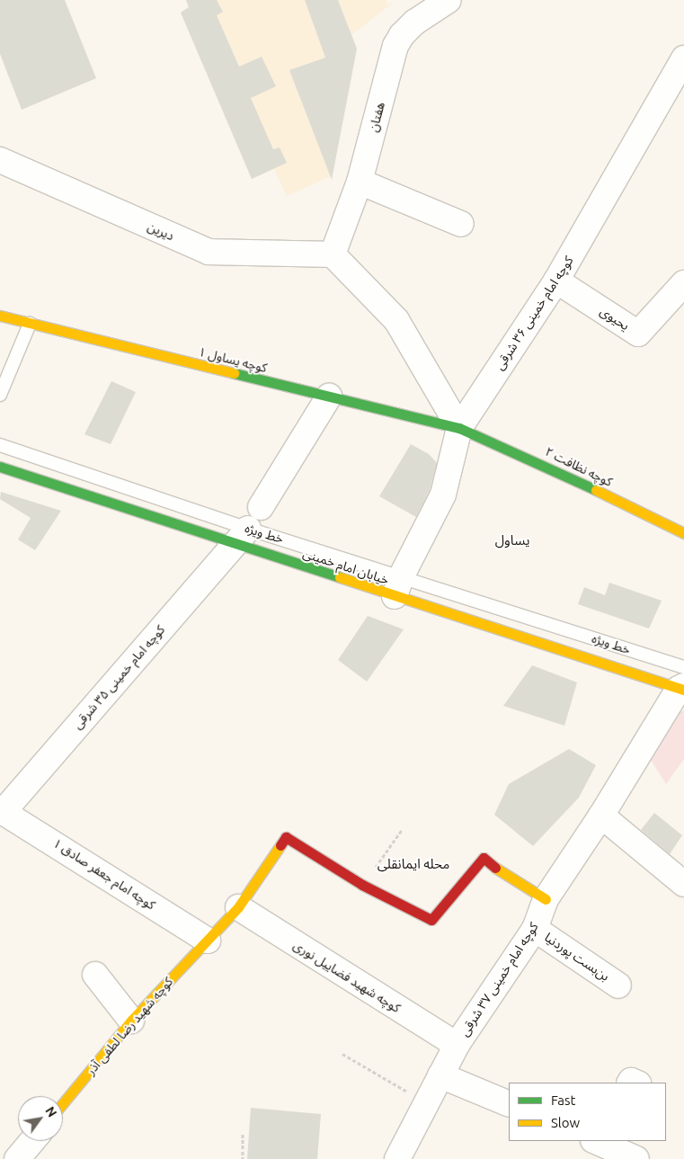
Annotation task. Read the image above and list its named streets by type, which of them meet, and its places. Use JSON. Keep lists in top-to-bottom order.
{
  "streets": {
    "street": [
      "هفتان",
      "دیرین",
      "کوچه امام خمینی ۳۶ شرقی",
      "یحیوی",
      "کوچه یساول ۱",
      "کوچه نظافت ۲",
      "خیابان امام خمینی",
      "کوچه امام خمینی ۳۵ شرقی",
      "کوچه امام جعفر صادق ۱",
      "بن‌بست پوردنیا",
      "کوچه شهید فضاییل نوری",
      "کوچه امام خمینی ۳۷ شرقی",
      "کوچه شهید رضا لطفی آذر"
    ],
    "lane": ["خط ویژه"]
  },
  "crossings": [
    ["هفتان", "دیرین"],
    ["کوچه امام خمینی ۳۶ شرقی", "یحیوی"],
    ["کوچه امام خمینی ۳۶ شرقی", "کوچه یساول ۱"],
    ["کوچه امام خمینی ۳۶ شرقی", "کوچه نظافت ۲"],
    ["کوچه امام خمینی ۳۶ شرقی", "خط ویژه"],
    ["کوچه امام خمینی ۳۶ شرقی", "خیابان امام خمینی"],
    ["کوچه یساول ۱", "کوچه نظافت ۲"],
    ["خط ویژه", "خیابان امام خمینی"],
    ["خط ویژه", "کوچه امام خمینی ۳۵ شرقی"],
    ["خط ویژه", "کوچه امام خمینی ۳۷ شرقی"],
    ["خیابان امام خمینی", "کوچه امام خمینی ۳۵ شرقی"],
    ["خیابان امام خمینی", "کوچه امام خمینی ۳۷ شرقی"],
    ["کوچه امام خمینی ۳۵ شرقی", "کوچه امام جعفر صادق ۱"],
    ["کوچه امام جعفر صادق ۱", "کوچه شهید رضا لطفی آذر"],
    ["بن‌بست پوردنیا", "کوچه امام خمینی ۳۷ شرقی"],
    ["کوچه شهید فضاییل نوری", "کوچه امام خمینی ۳۷ شرقی"],
    ["کوچه شهید فضاییل نوری", "کوچه شهید رضا لطفی آذر"]
  ],
  "districts": ["یساول", "محله ایمانقلی"],
  "legend": ["Fast", "Slow"],
  "north": "top right"
}
